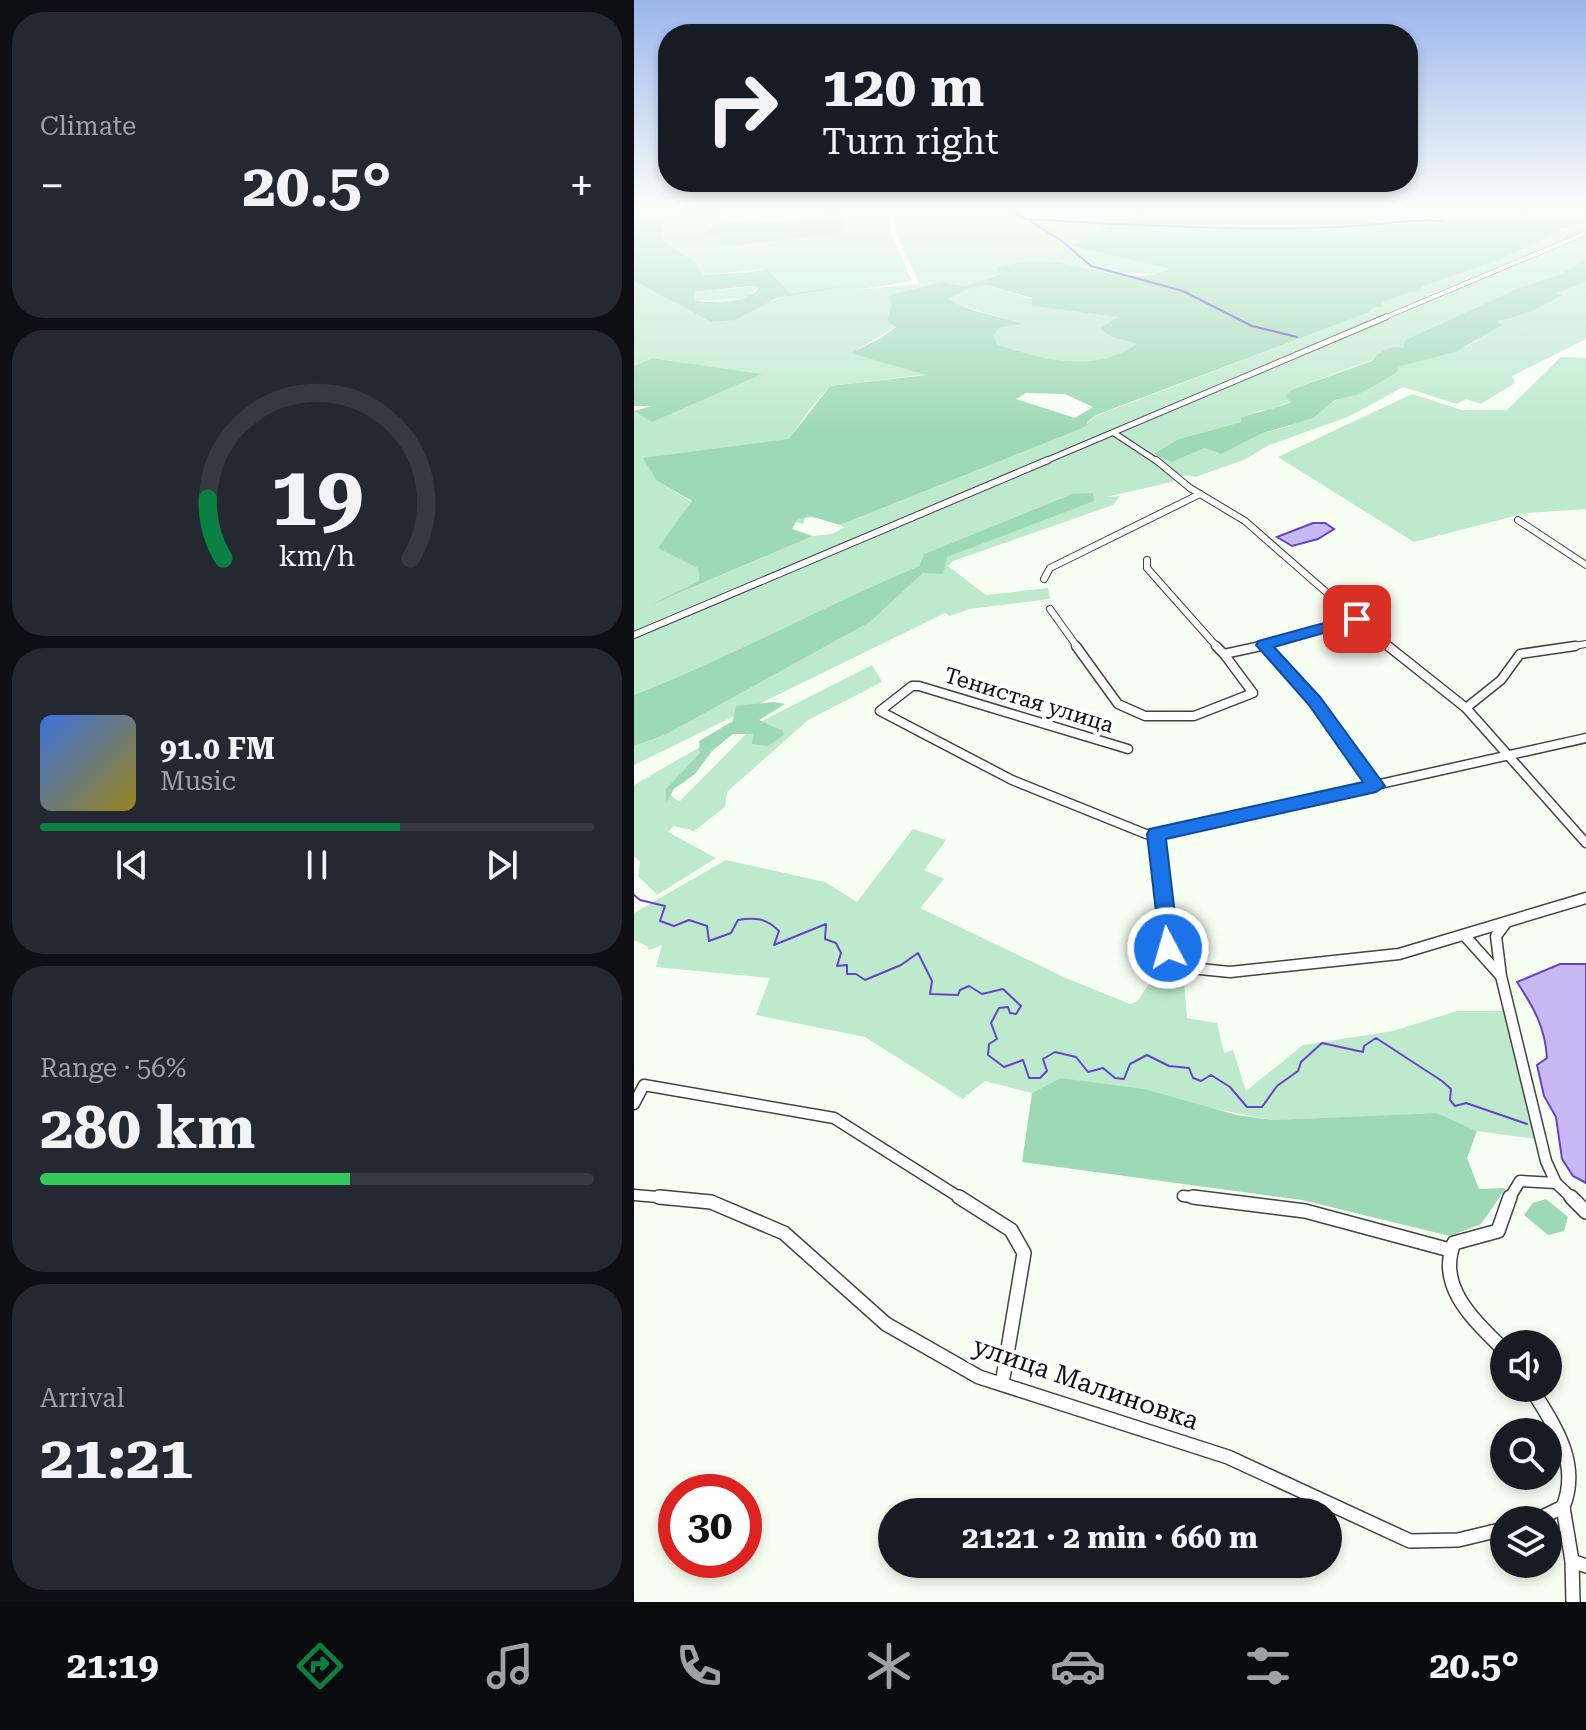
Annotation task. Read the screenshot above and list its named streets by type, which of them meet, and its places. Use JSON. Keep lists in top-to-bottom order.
{
  "streets": {
    "street": ["Тенистая улица", "улица Малиновка"]
  },
  "page": {
    "tile": [
      "Climate",
      ["Range · 56%", "280 km"],
      ["Arrival", "21:21"]
    ],
    "turn": ["120 m", "Turn right"],
    "heat": ["−", "20.5°", "+"],
    "song": ["91.0 FM", "Music"],
    "limit": "30",
    "trip": "21:21 · 2 min · 660 m",
    "tabs": ["21:19", "20.5°"],
    "gauge": ["19", "km/h"]
  }
}
